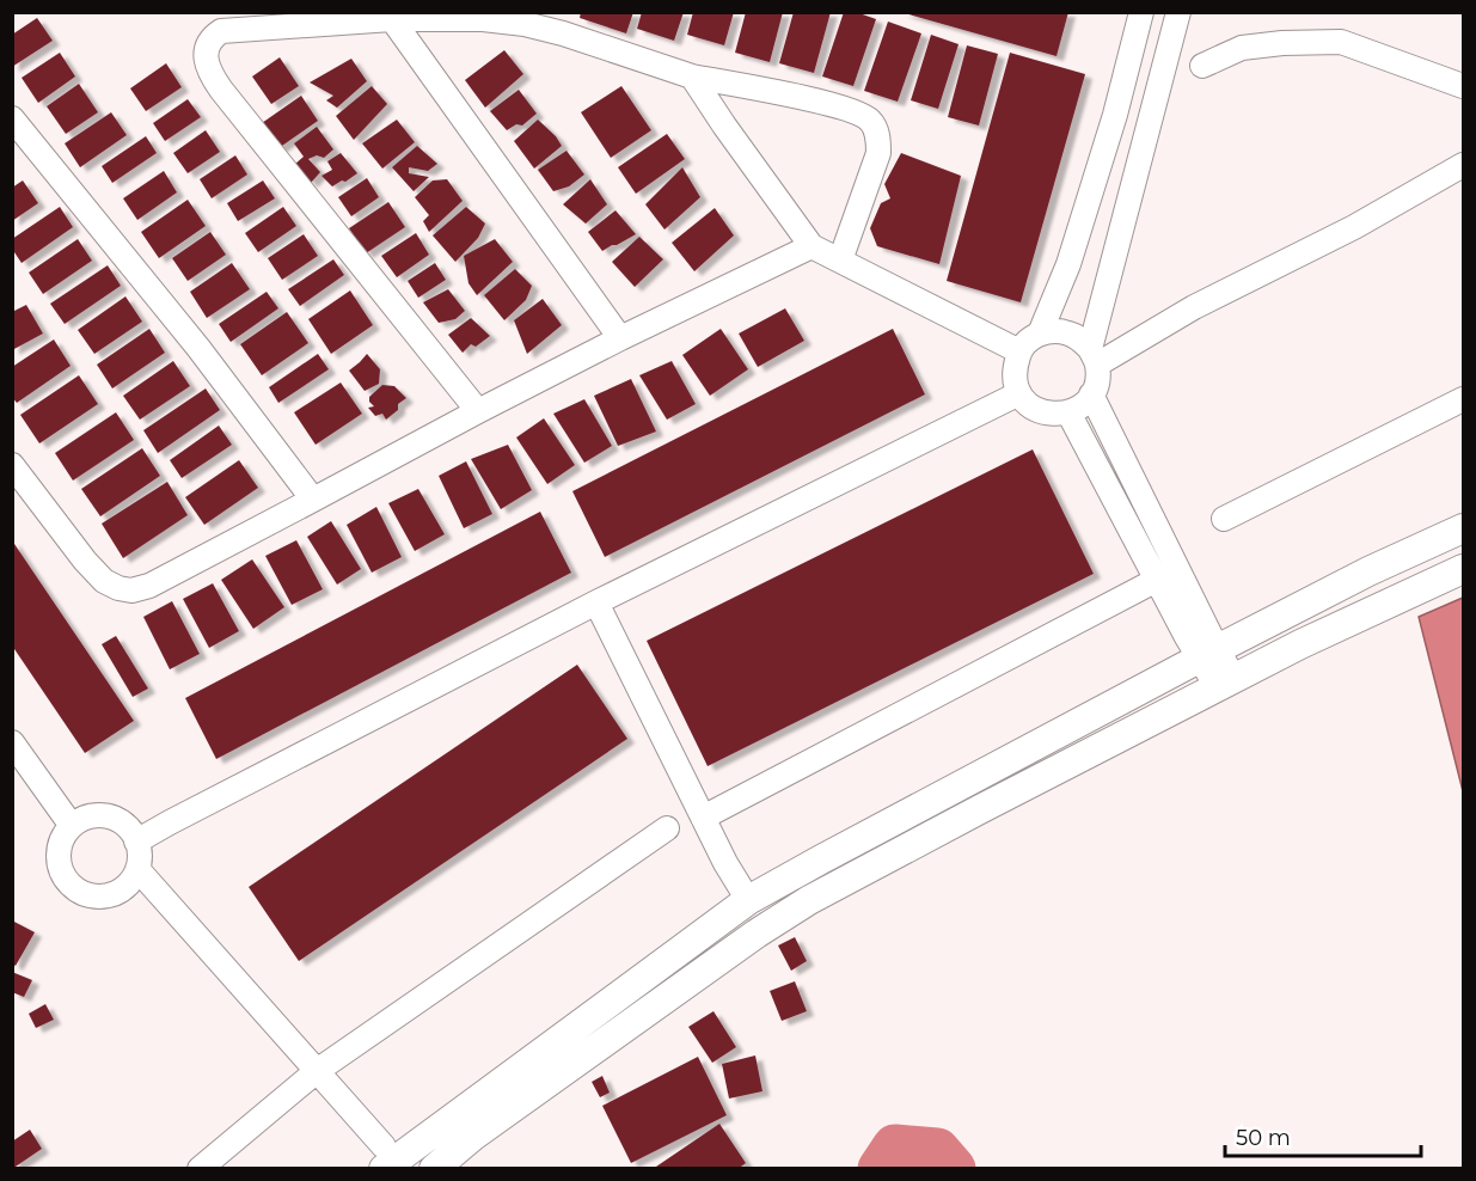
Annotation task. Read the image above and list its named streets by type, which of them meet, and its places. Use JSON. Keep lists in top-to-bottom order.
{
  "scale_bar": "50 m"
}
